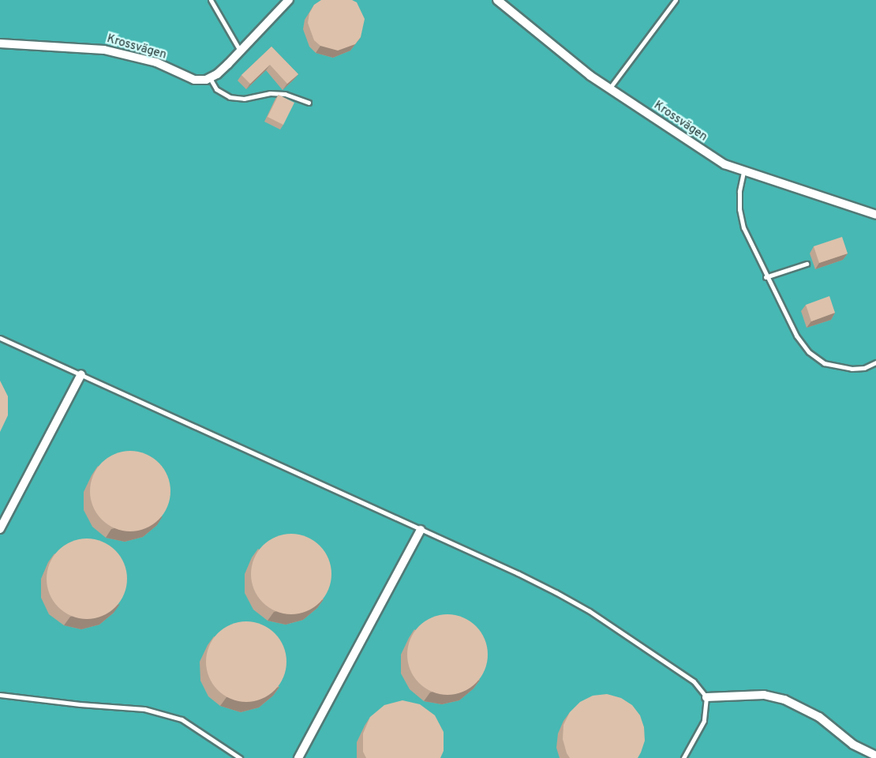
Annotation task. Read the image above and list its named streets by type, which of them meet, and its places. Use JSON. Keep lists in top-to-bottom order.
{
  "streets": {
    "street": ["Krossvägen"]
  }
}
